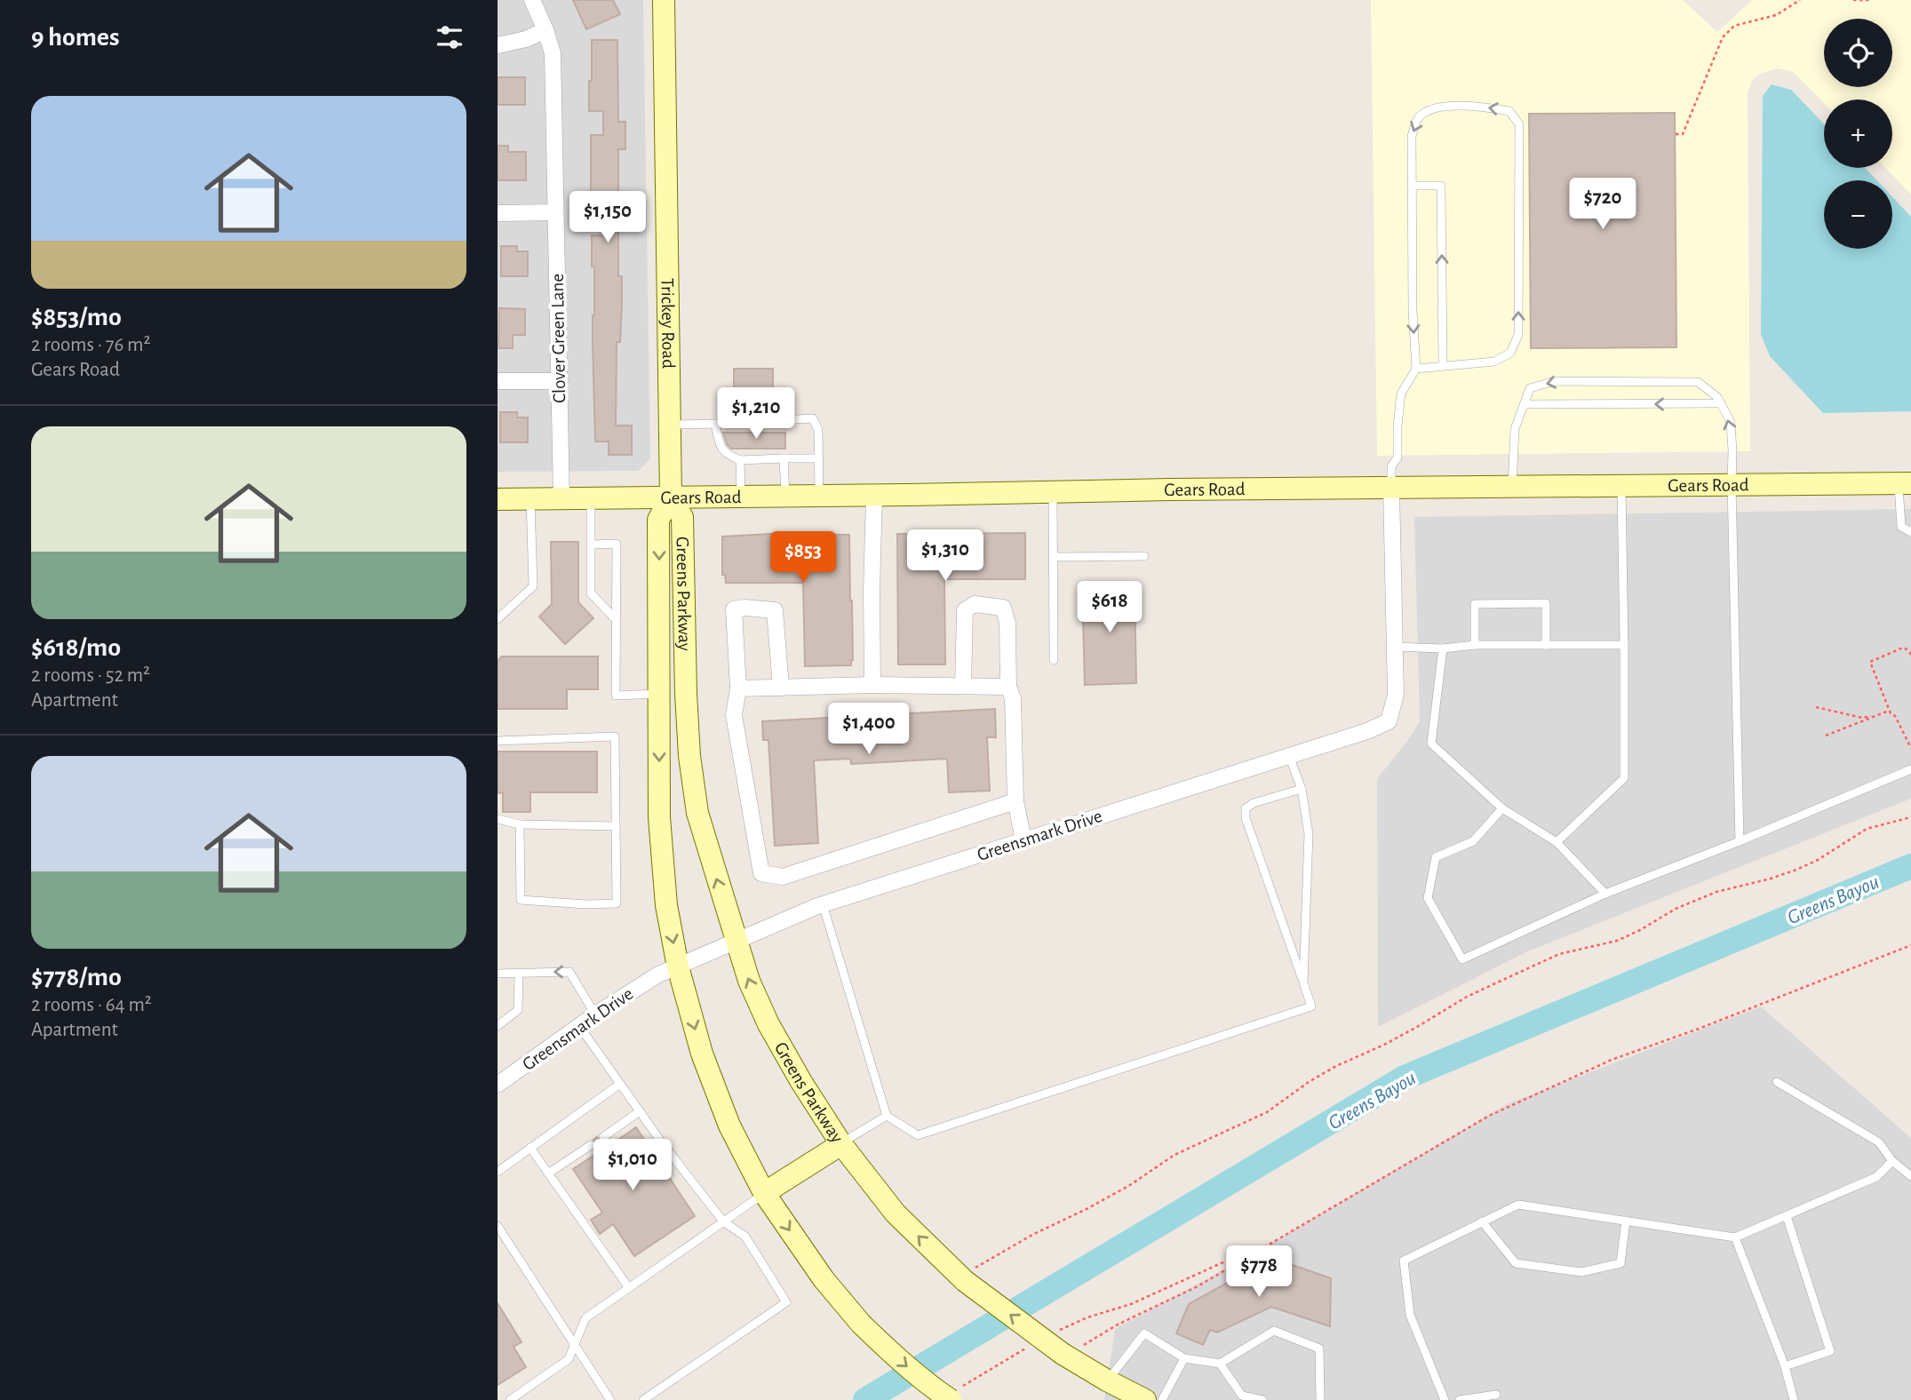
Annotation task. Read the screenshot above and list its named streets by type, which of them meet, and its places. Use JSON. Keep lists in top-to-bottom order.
{
  "streets": {
    "street": [
      "Trickey Road",
      "Clover Green Lane",
      "Gears Road",
      "Greens Parkway",
      "Greensmark Drive"
    ]
  },
  "crossings": [
    ["Trickey Road", "Gears Road"],
    ["Trickey Road", "Greens Parkway"],
    ["Clover Green Lane", "Gears Road"],
    ["Gears Road", "Greens Parkway"],
    ["Gears Road", "Greensmark Drive"],
    ["Greens Parkway", "Greensmark Drive"]
  ],
  "water": ["Greens Bayou"],
  "page": {
    "heading": "9 homes",
    "map_buttons": ["+", "−"],
    "list": [
      {
        "name": "$853/mo",
        "note": "2 rooms · 76 m² · Gears Road"
      },
      {
        "name": "$618/mo",
        "note": "2 rooms · 52 m² · Apartment"
      },
      {
        "name": "$778/mo",
        "note": "2 rooms · 64 m² · Apartment"
      }
    ],
    "price": [
      "$720",
      "$1,150",
      "$1,210",
      "$1,310",
      "$853",
      "$618",
      "$1,400",
      "$1,010",
      "$778"
    ]
  }
}
